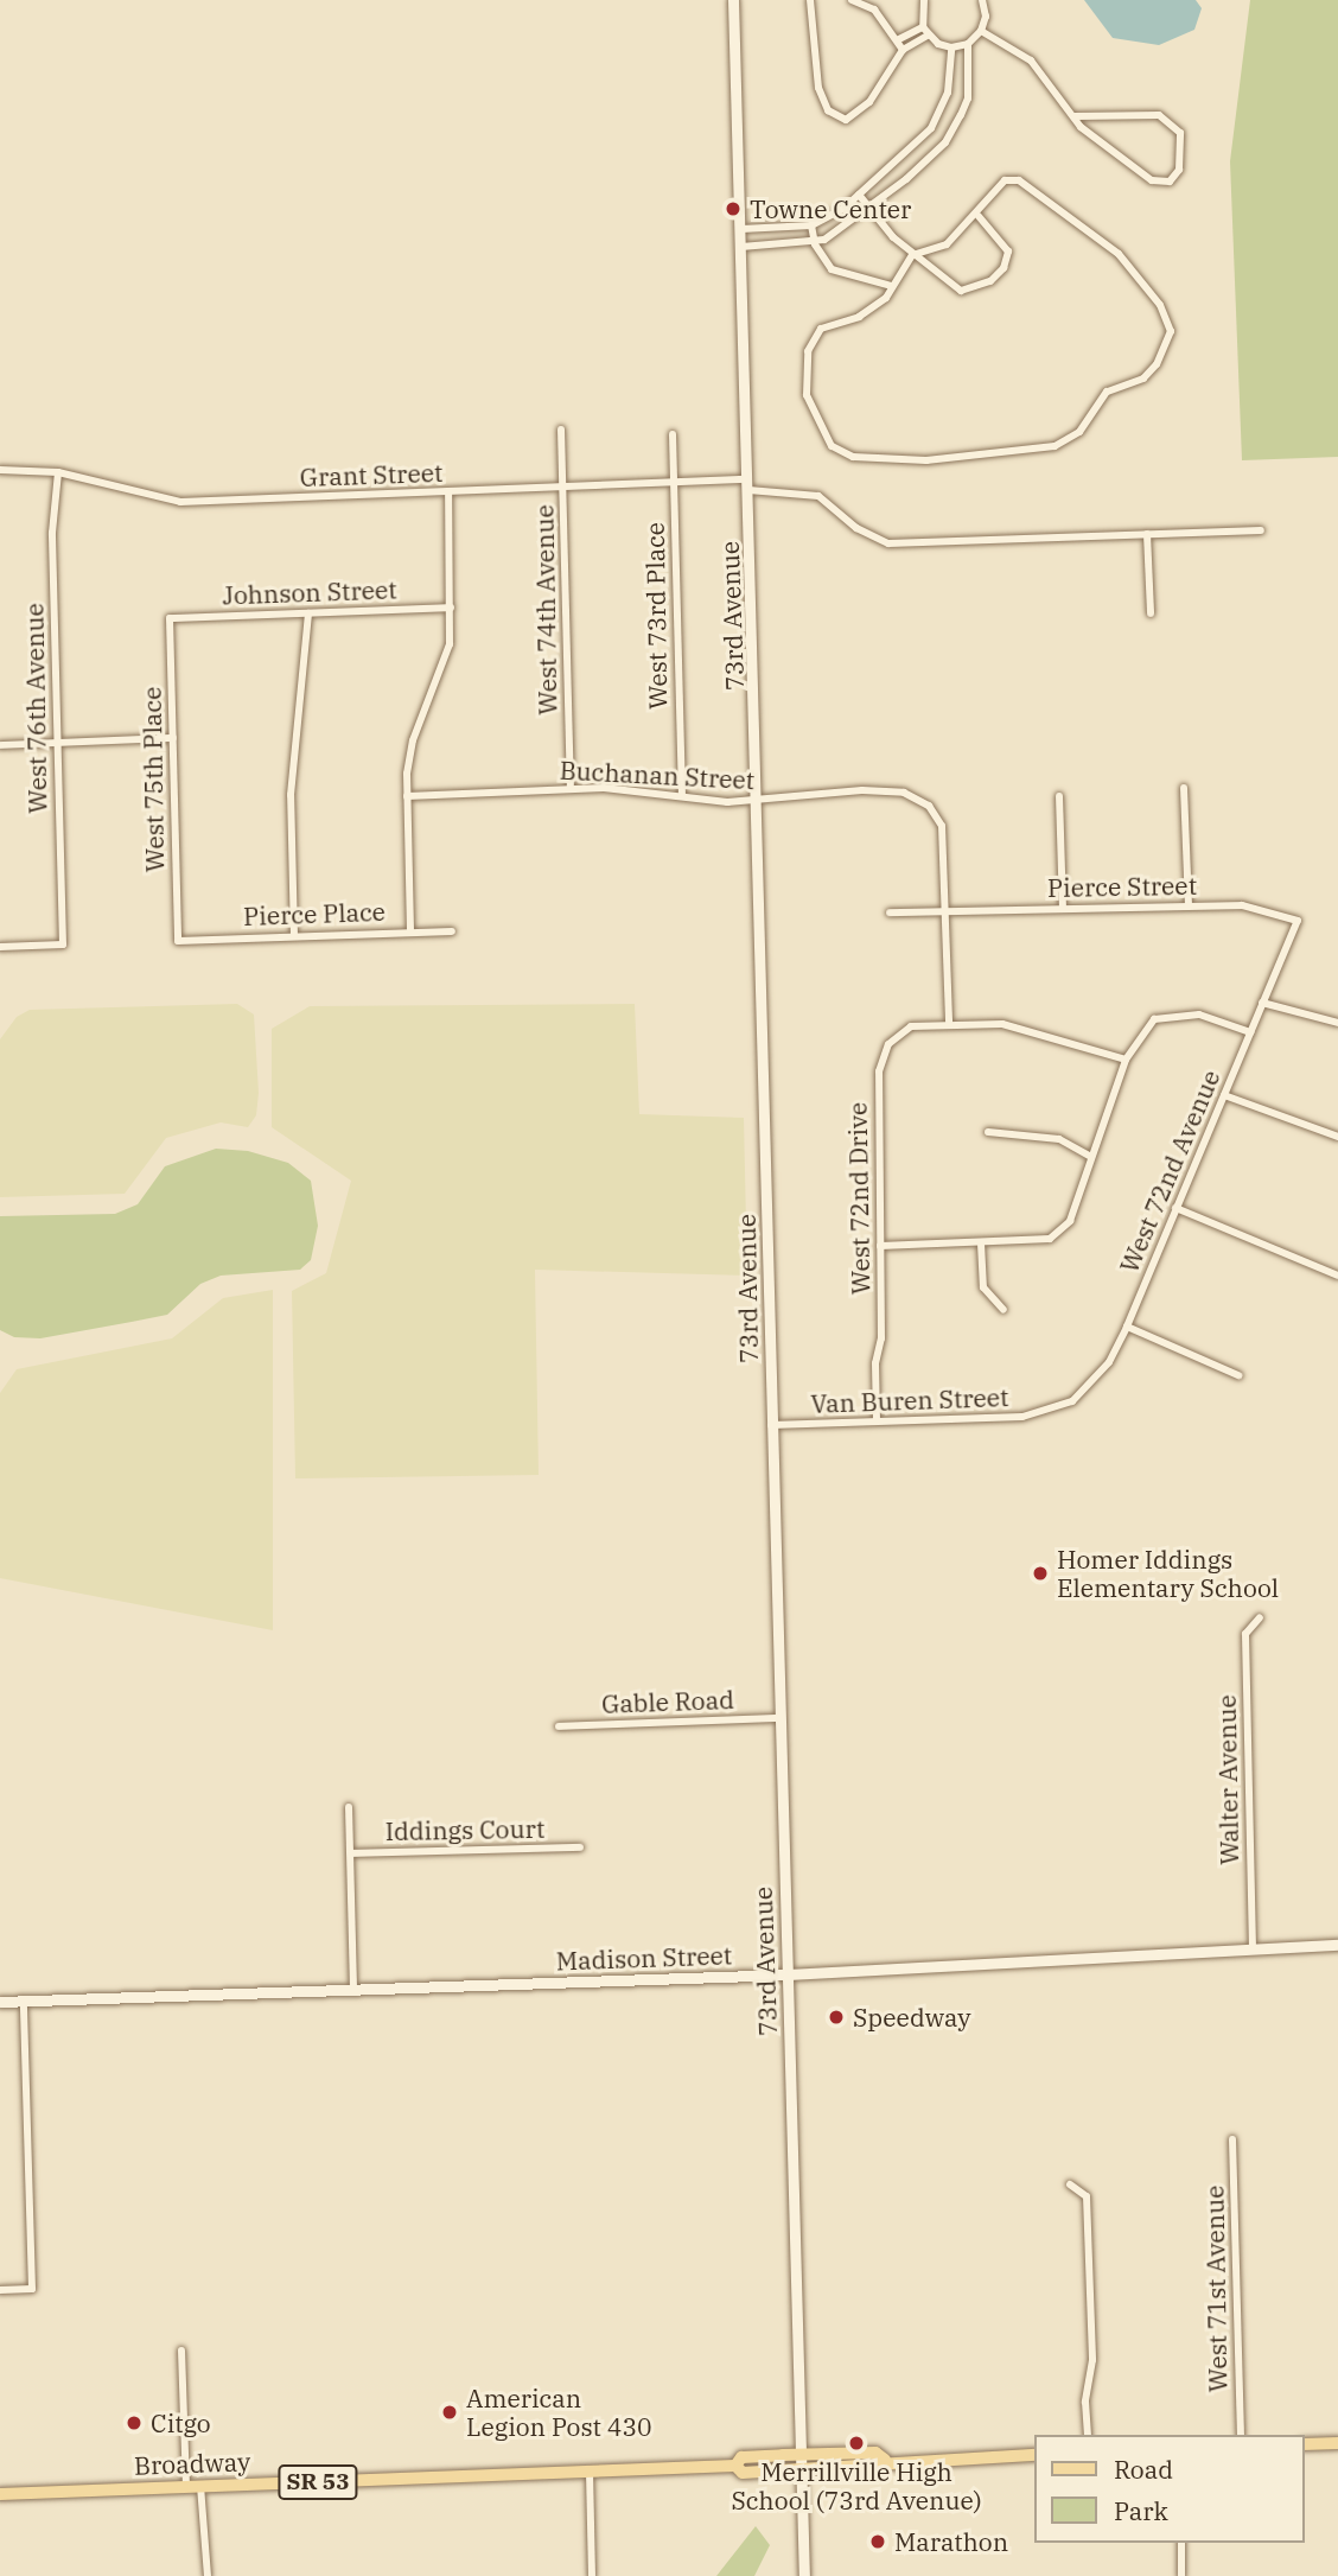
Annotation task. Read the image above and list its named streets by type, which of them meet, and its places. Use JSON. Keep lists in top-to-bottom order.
{
  "streets": {
    "main road": ["Broadway", "SR 53"],
    "street": [
      "Grant Street",
      "Johnson Street",
      "West 74th Avenue",
      "West 73rd Place",
      "73rd Avenue",
      "West 76th Avenue",
      "Buchanan Street",
      "West 75th Place",
      "Pierce Street",
      "Pierce Place",
      "West 72nd Avenue",
      "West 72nd Drive",
      "Van Buren Street",
      "Gable Road",
      "Walter Avenue",
      "Iddings Court",
      "Madison Street",
      "West 71st Avenue"
    ]
  },
  "crossings": [
    ["Grant Street", "West 74th Avenue"],
    ["Grant Street", "West 73rd Place"],
    ["Grant Street", "73rd Avenue"],
    ["Grant Street", "West 76th Avenue"],
    ["Johnson Street", "West 75th Place"],
    ["West 74th Avenue", "Buchanan Street"],
    ["West 73rd Place", "Buchanan Street"],
    ["73rd Avenue", "Buchanan Street"],
    ["73rd Avenue", "Van Buren Street"],
    ["73rd Avenue", "Gable Road"],
    ["73rd Avenue", "Madison Street"],
    ["73rd Avenue", "Broadway"],
    ["Buchanan Street", "Pierce Street"],
    ["West 75th Place", "Pierce Place"],
    ["Pierce Street", "West 72nd Avenue"],
    ["West 72nd Avenue", "Van Buren Street"],
    ["West 72nd Drive", "Van Buren Street"],
    ["Walter Avenue", "Madison Street"]
  ],
  "places": [
    "Towne Center",
    "Homer Iddings Elementary School",
    "Speedway",
    "American Legion Post 430",
    "Citgo",
    "Merrillville High School (73rd Avenue)",
    "Marathon"
  ],
  "legend": ["Road", "Park"]
}
